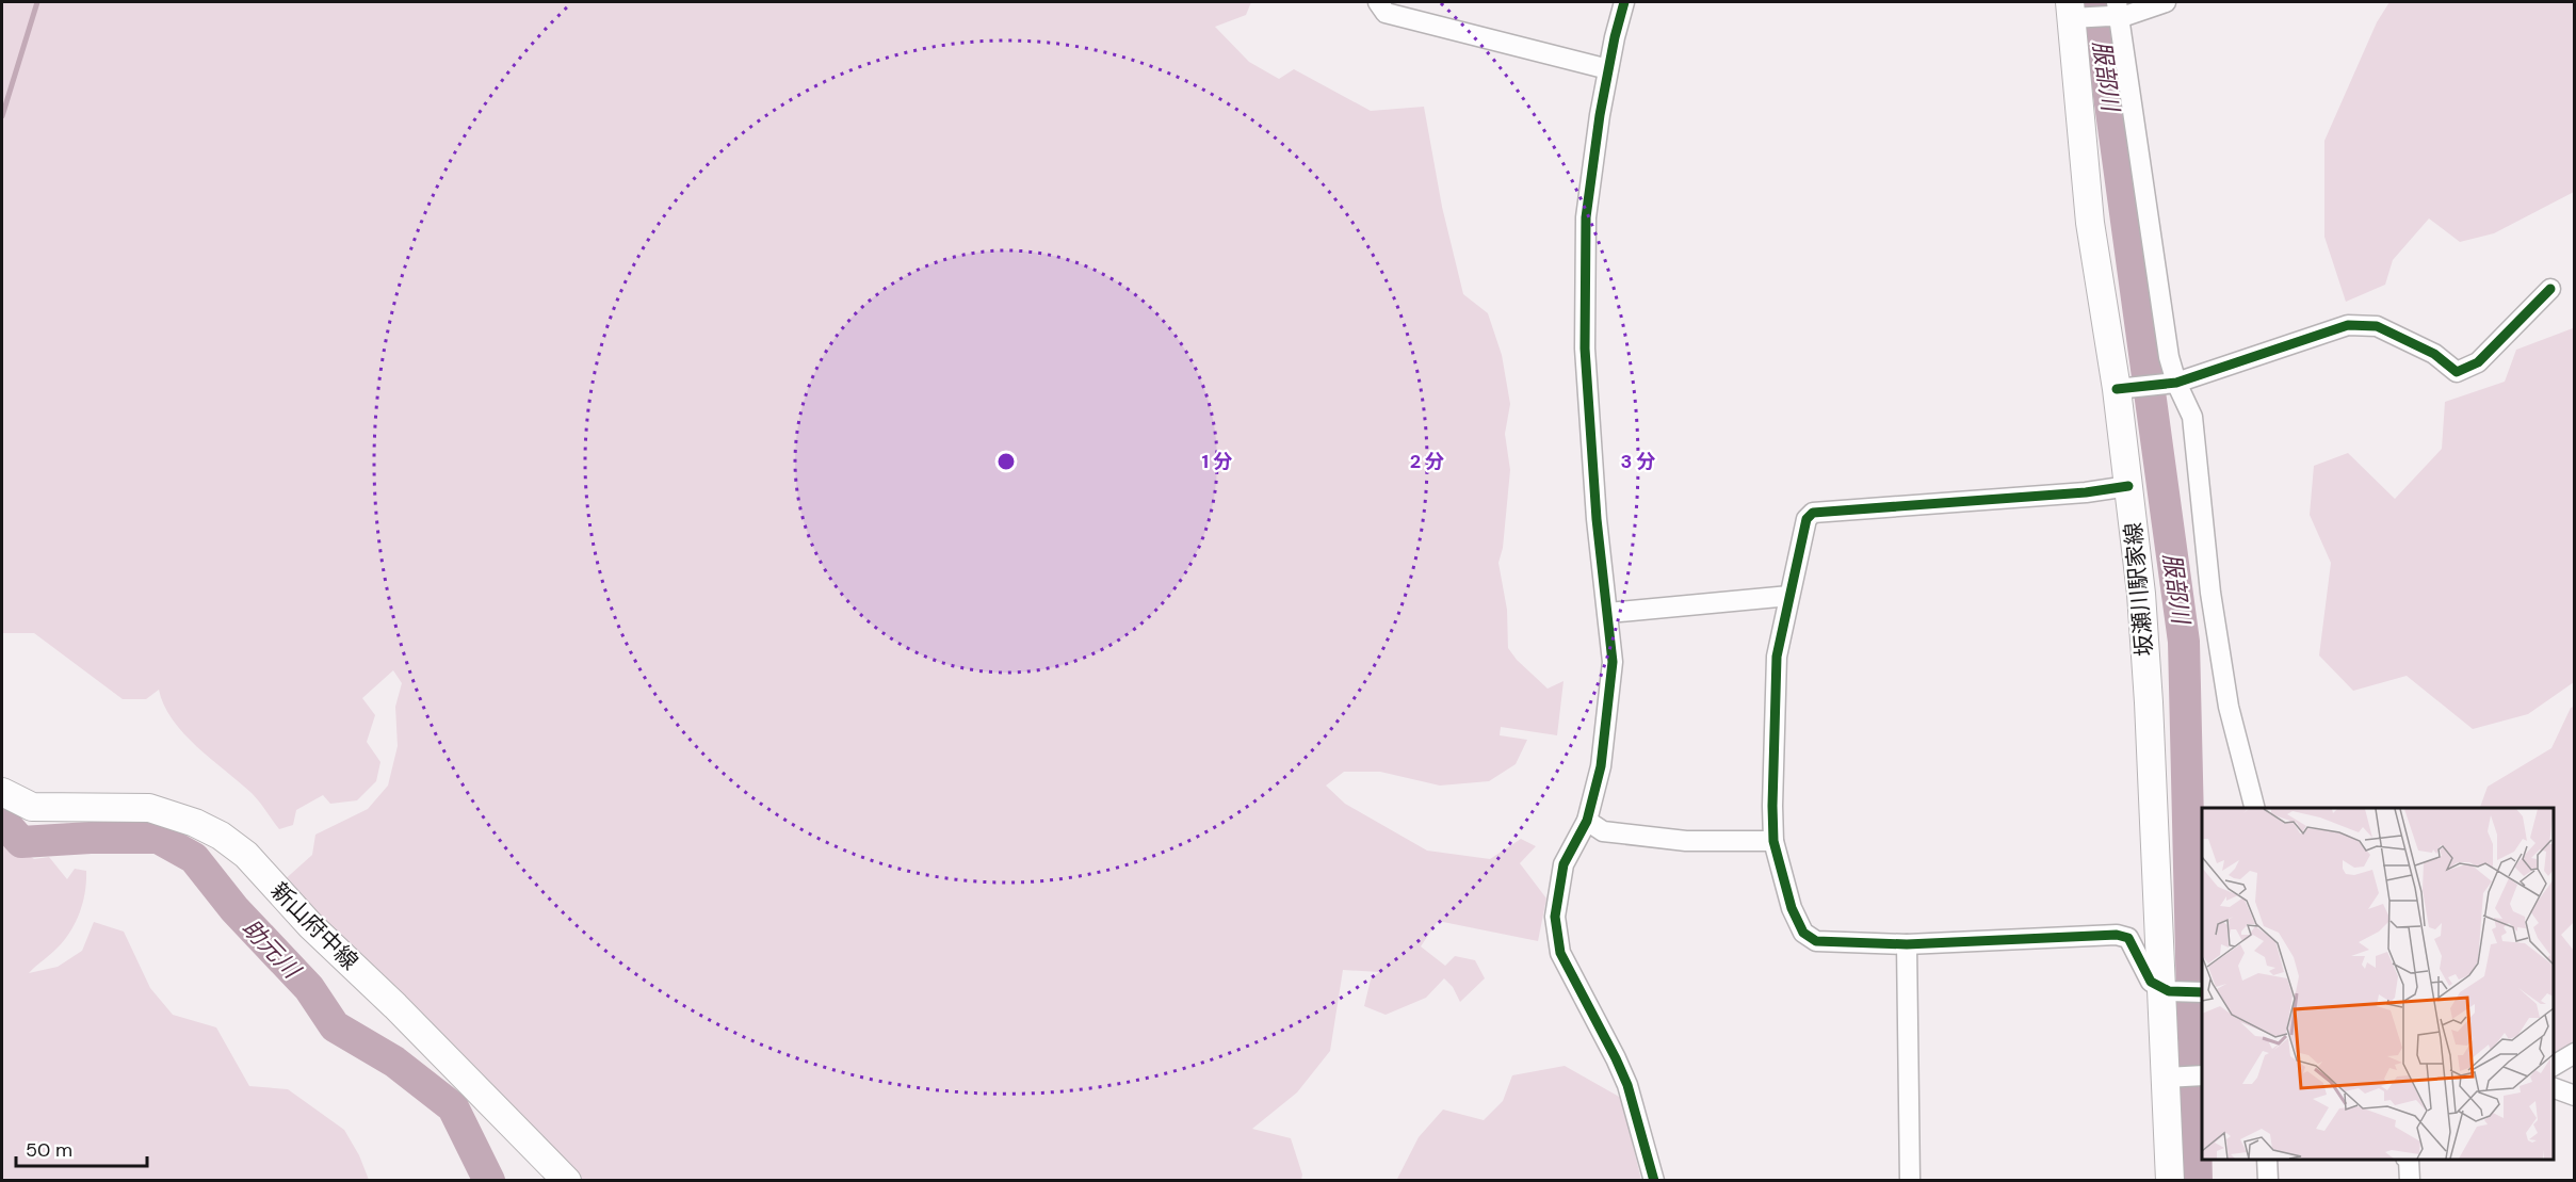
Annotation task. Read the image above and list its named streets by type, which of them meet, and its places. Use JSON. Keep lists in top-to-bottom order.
{
  "streets": {
    "main road": ["坂瀬川駅家線", "新山府中線"]
  },
  "water": ["服部川", "助元川"],
  "scale_bar": "50 m",
  "rings": ["1 分", "2 分", "3 分"]
}
